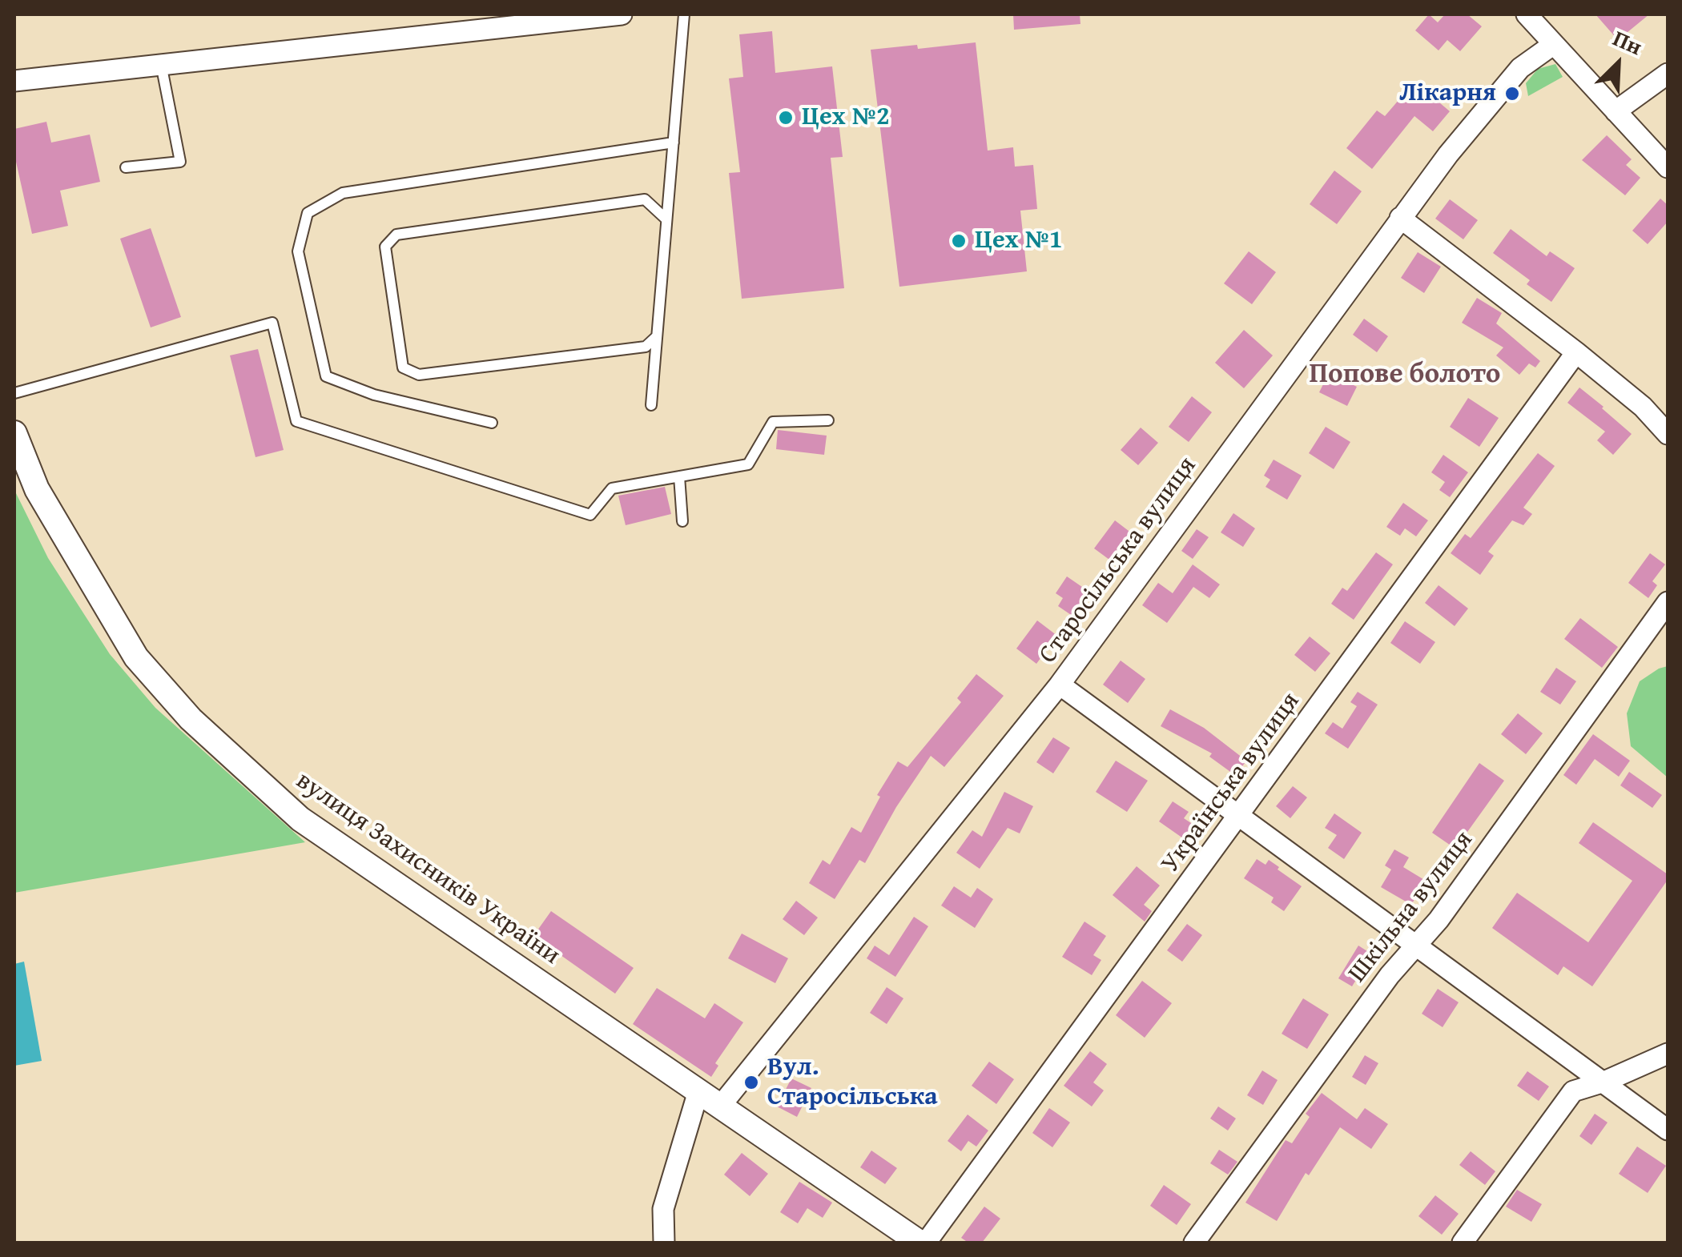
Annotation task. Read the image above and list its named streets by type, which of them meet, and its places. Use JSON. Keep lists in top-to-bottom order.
{
  "streets": {
    "street": [
      "Старосільська вулиця",
      "Українська вулиця",
      "вулиця Захисників України",
      "Шкільна вулиця"
    ]
  },
  "districts": ["Попове болото"],
  "places": [
    "Лікарня",
    "Цех №2",
    "Цех №1",
    "Вул. Старосільська"
  ],
  "north": "top right"
}
